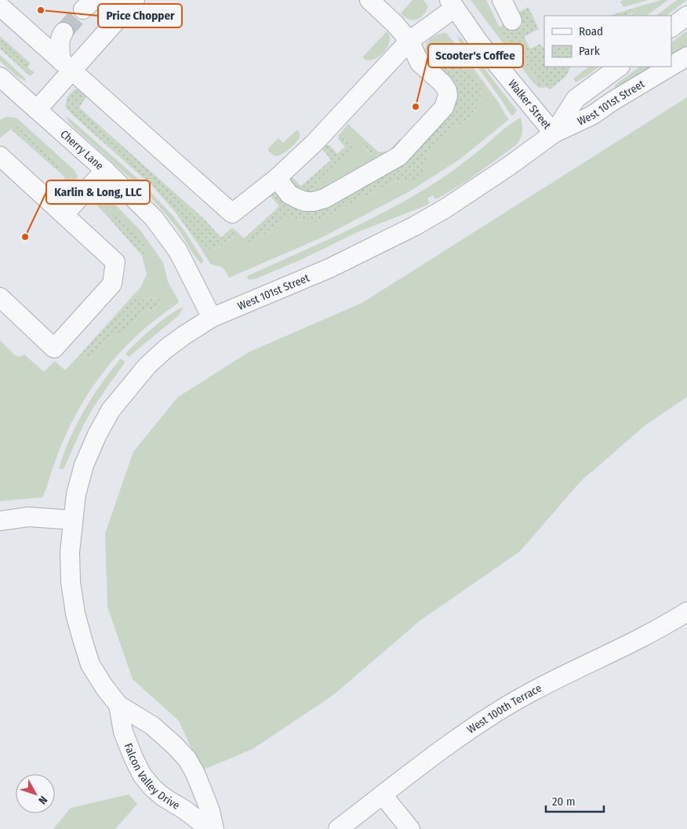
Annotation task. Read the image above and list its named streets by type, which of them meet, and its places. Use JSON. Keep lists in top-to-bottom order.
{
  "streets": {
    "street": [
      "West 101st Street",
      "Walker Street",
      "Cherry Lane",
      "West 100th Terrace",
      "Falcon Valley Drive"
    ]
  },
  "crossings": [
    ["West 101st Street", "Walker Street"],
    ["West 101st Street", "Cherry Lane"],
    ["West 101st Street", "Falcon Valley Drive"]
  ],
  "places": ["Price Chopper", "Scooter's Coffee", "Karlin & Long, LLC"],
  "legend": ["Road", "Park"],
  "scale_bar": "20 m",
  "north": "bottom right"
}
